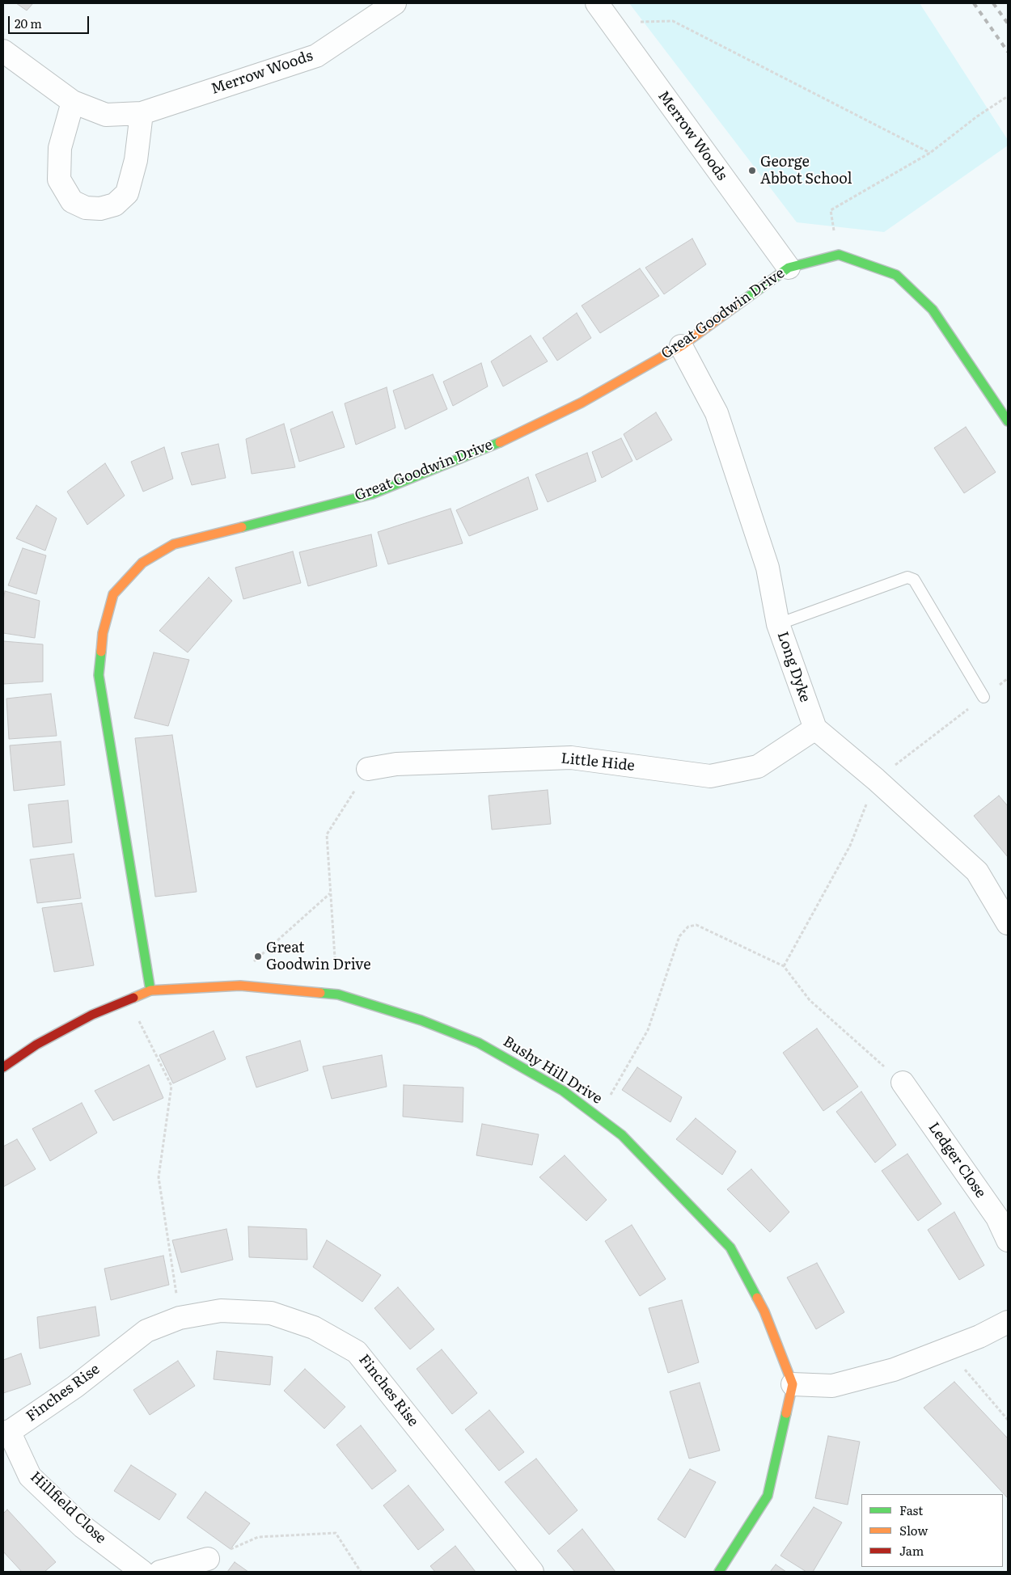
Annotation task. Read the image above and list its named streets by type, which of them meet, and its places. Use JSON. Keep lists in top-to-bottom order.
{
  "streets": {
    "street": [
      "Merrow Woods",
      "Great Goodwin Drive",
      "Long Dyke",
      "Little Hide",
      "Bushy Hill Drive",
      "Ledger Close",
      "Finches Rise",
      "Hillfield Close"
    ]
  },
  "crossings": [
    ["Merrow Woods", "Great Goodwin Drive"],
    ["Great Goodwin Drive", "Long Dyke"],
    ["Great Goodwin Drive", "Bushy Hill Drive"],
    ["Long Dyke", "Little Hide"],
    ["Finches Rise", "Hillfield Close"]
  ],
  "places": ["George Abbot School", "Great Goodwin Drive"],
  "legend": ["Fast", "Slow", "Jam"],
  "scale_bar": "20 m"
}
